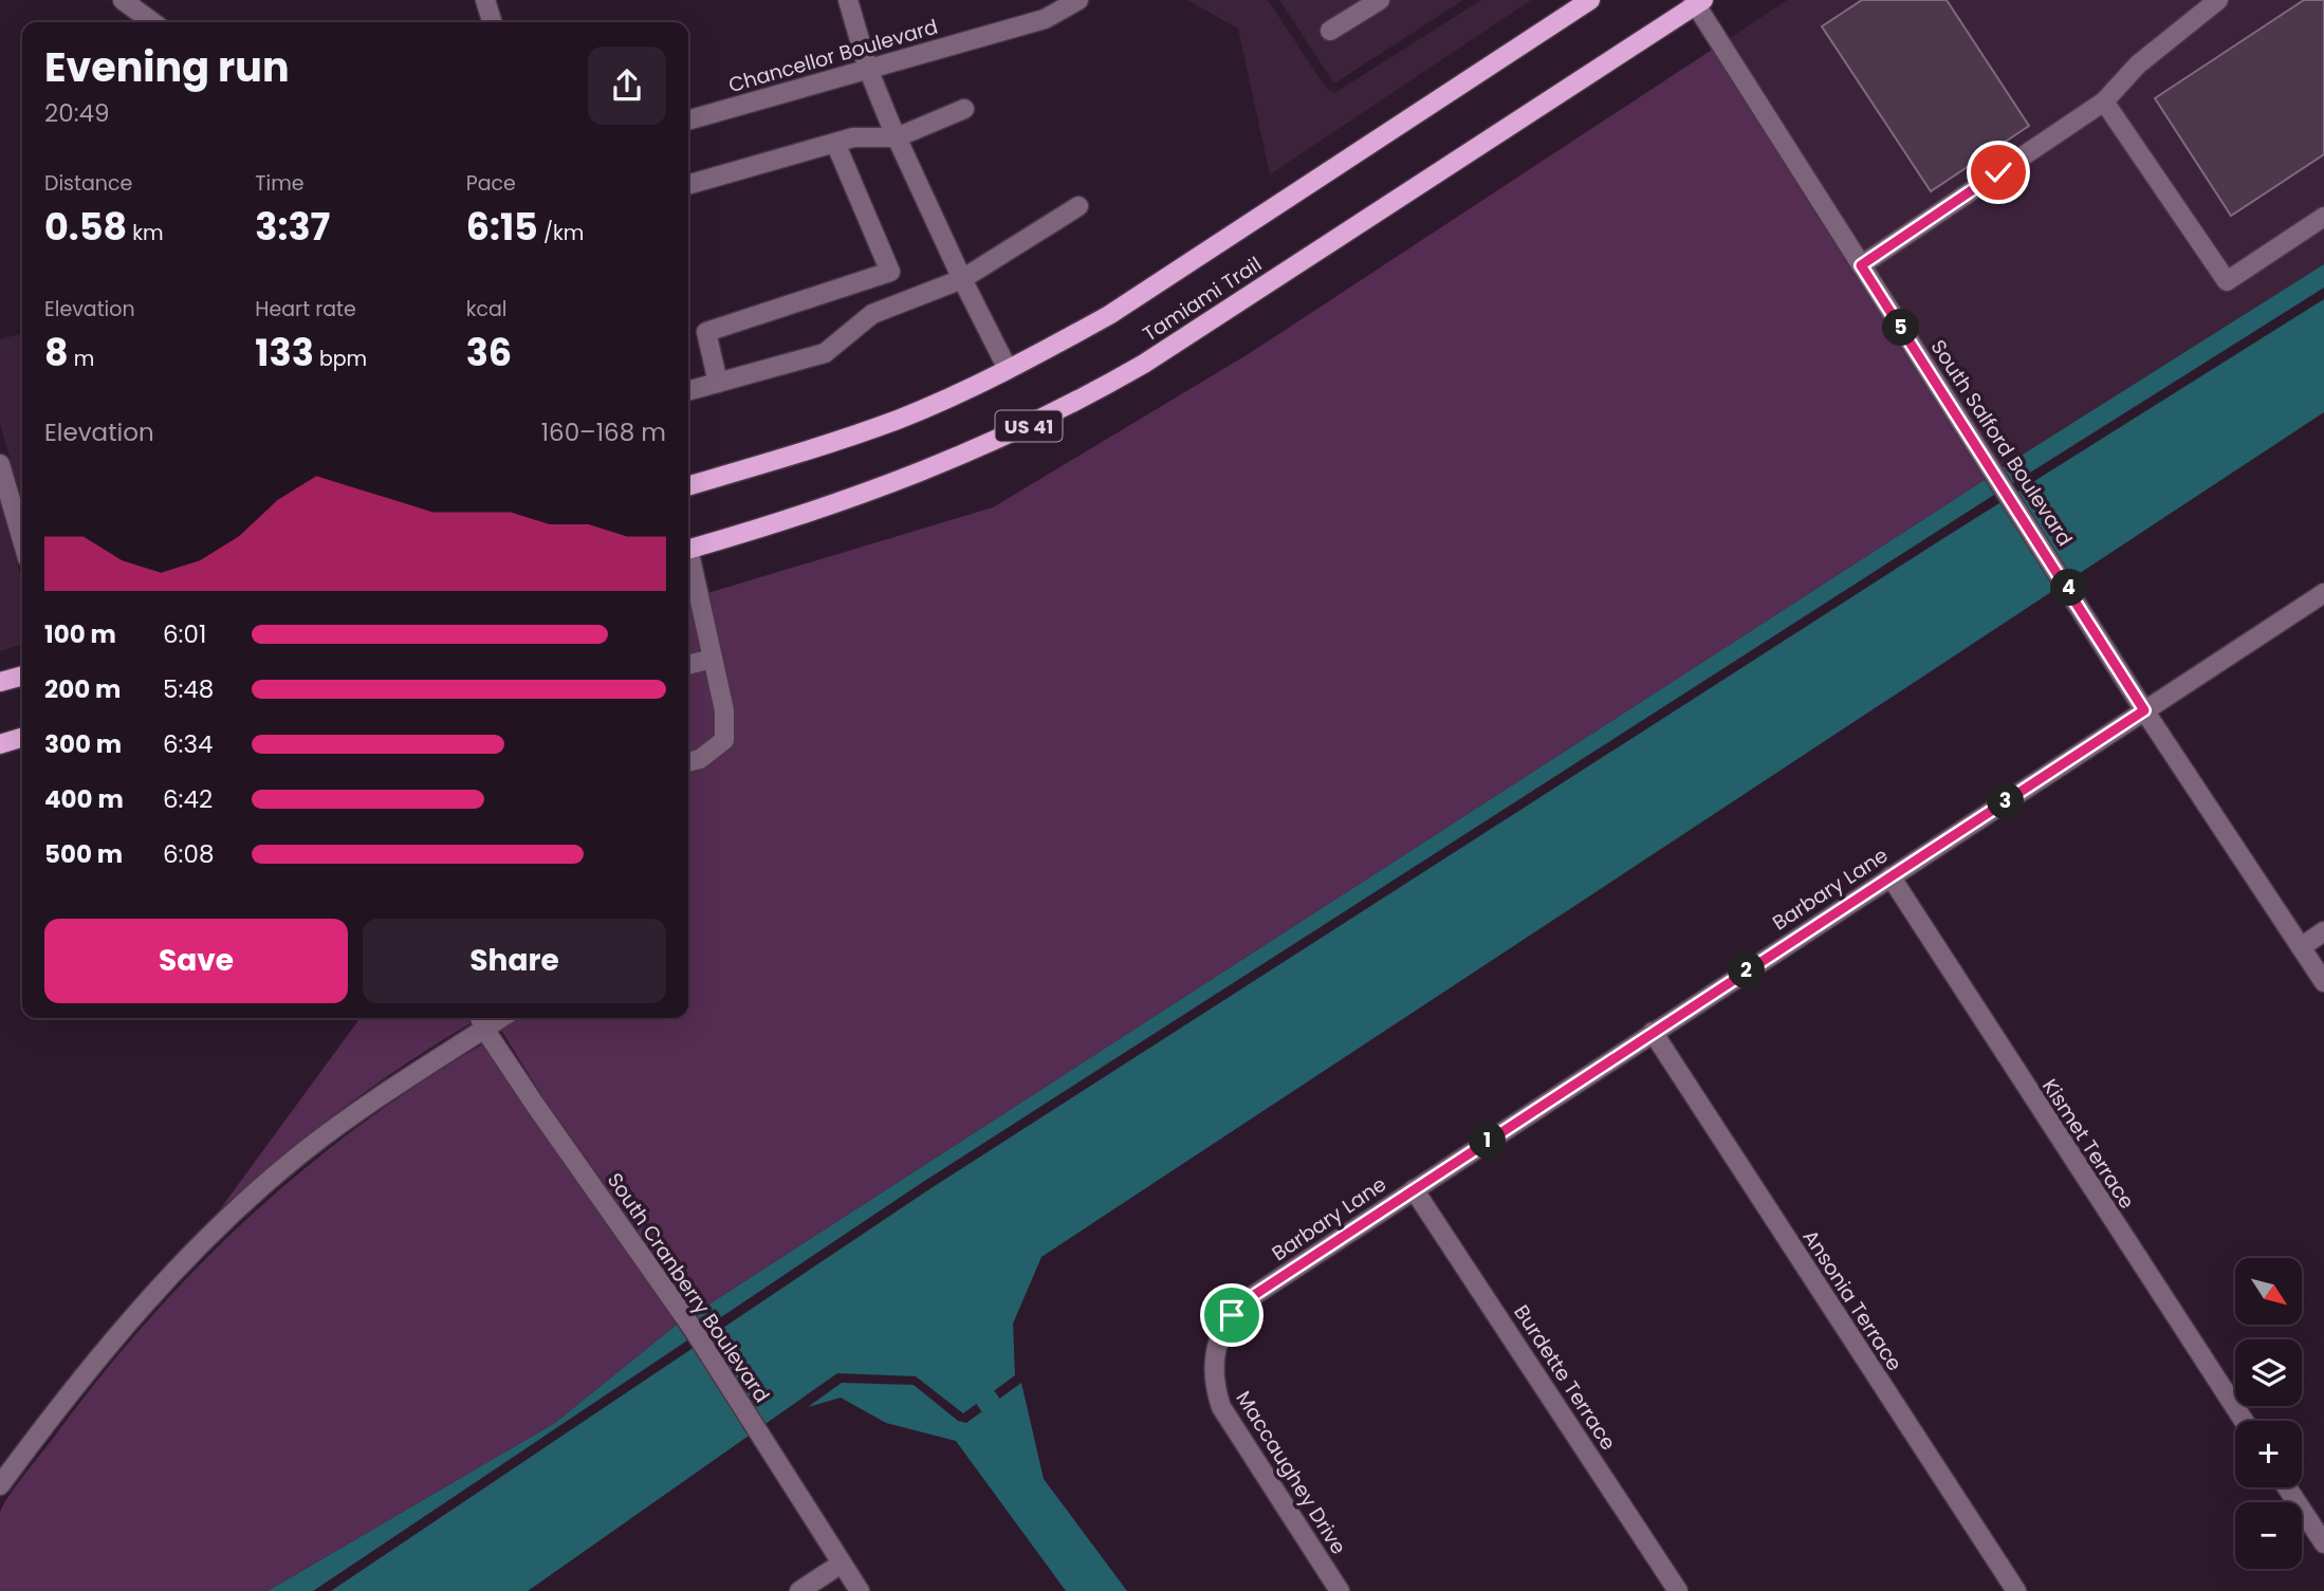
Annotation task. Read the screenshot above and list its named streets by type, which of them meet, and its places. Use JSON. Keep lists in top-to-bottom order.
{
  "streets": {
    "main road": ["Tamiami Trail", "US 41"],
    "street": [
      "Chancellor Boulevard",
      "South Salford Boulevard",
      "Barbary Lane",
      "Kismet Terrace",
      "South Cranberry Boulevard",
      "Ansonia Terrace",
      "Burdette Terrace",
      "Maccaughey Drive"
    ]
  },
  "crossings": [
    ["Tamiami Trail", "South Salford Boulevard"],
    ["South Salford Boulevard", "Barbary Lane"],
    ["Barbary Lane", "Kismet Terrace"],
    ["Barbary Lane", "Ansonia Terrace"],
    ["Barbary Lane", "Burdette Terrace"],
    ["Barbary Lane", "Maccaughey Drive"]
  ],
  "north": "bottom right",
  "page": {
    "heading": ["Evening run", "20:49"],
    "stats": [
      ["Distance", "0.58 km"],
      ["Time", "3:37"],
      ["Pace", "6:15 /km"],
      ["Elevation", "8 m"],
      ["Heart rate", "133 bpm"],
      ["kcal", "36"]
    ],
    "pins": [
      "5",
      "4",
      "3",
      "2",
      "1"
    ],
    "chart": ["Elevation", "160–168 m"],
    "list": [
      {
        "name": "100 m",
        "note": "6:01"
      },
      {
        "name": "200 m",
        "note": "5:48"
      },
      {
        "name": "300 m",
        "note": "6:34"
      },
      {
        "name": "400 m",
        "note": "6:42"
      },
      {
        "name": "500 m",
        "note": "6:08"
      }
    ],
    "buttons": ["Save", "Share"],
    "map_buttons": ["+", "−"]
  }
}
